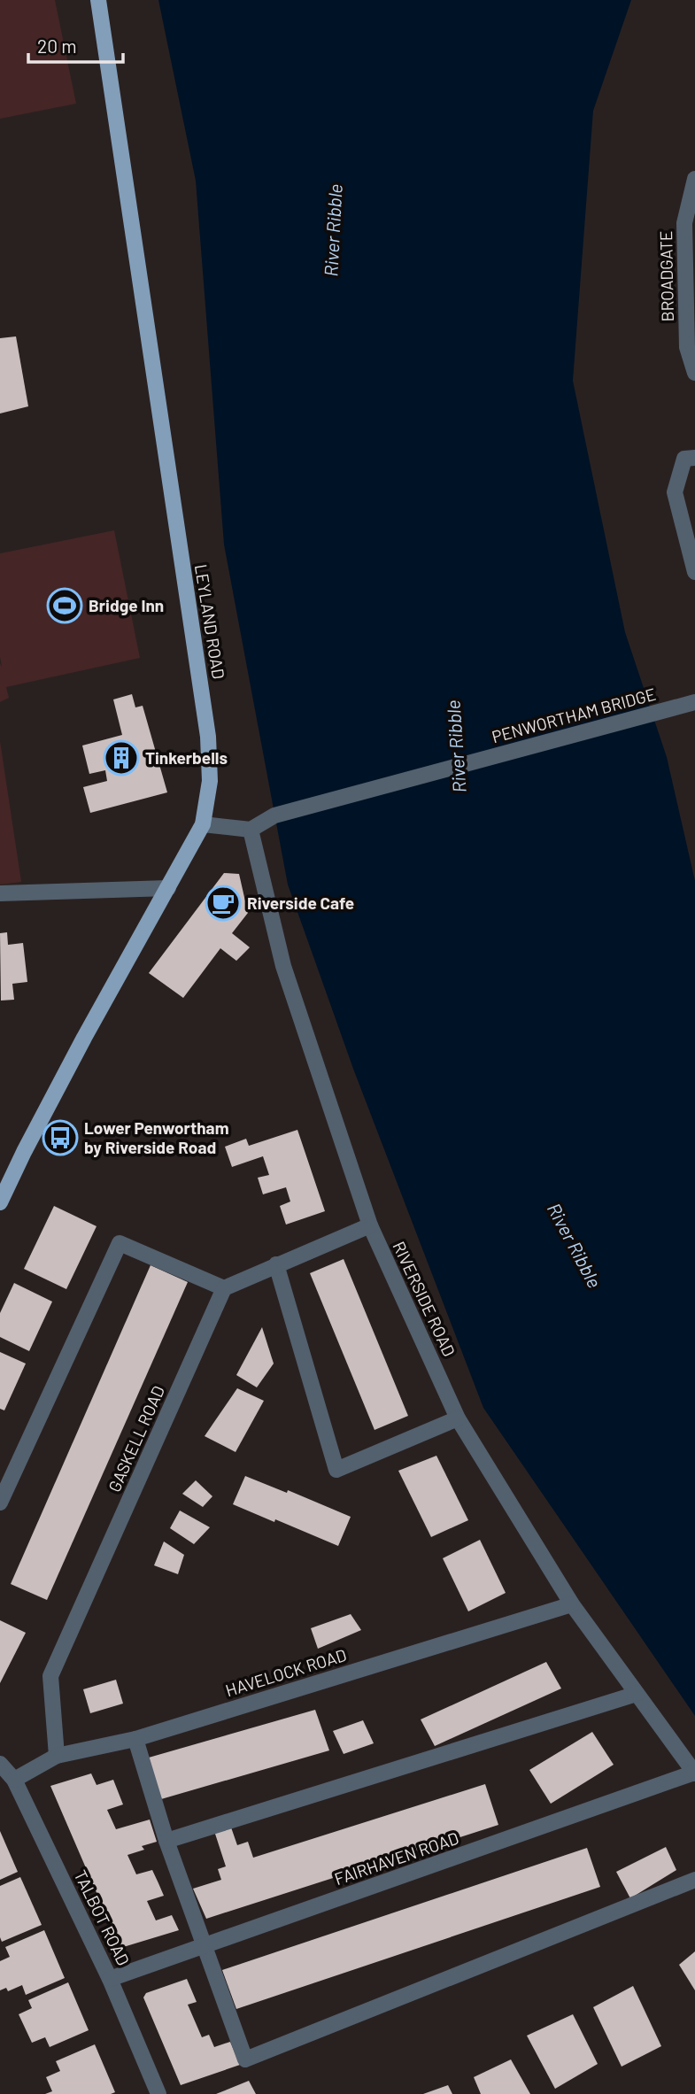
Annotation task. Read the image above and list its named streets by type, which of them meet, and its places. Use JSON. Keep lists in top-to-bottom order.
{
  "streets": {
    "main road": ["LEYLAND ROAD"],
    "street": [
      "BROADGATE",
      "PENWORTHAM BRIDGE",
      "RIVERSIDE ROAD",
      "GASKELL ROAD",
      "HAVELOCK ROAD",
      "FAIRHAVEN ROAD",
      "TALBOT ROAD"
    ]
  },
  "crossings": [
    ["PENWORTHAM BRIDGE", "RIVERSIDE ROAD"],
    ["RIVERSIDE ROAD", "HAVELOCK ROAD"],
    ["RIVERSIDE ROAD", "FAIRHAVEN ROAD"],
    ["GASKELL ROAD", "HAVELOCK ROAD"],
    ["HAVELOCK ROAD", "TALBOT ROAD"],
    ["FAIRHAVEN ROAD", "TALBOT ROAD"]
  ],
  "water": ["River Ribble"],
  "places": {
    "sports": ["Bridge Inn"],
    "building": ["Tinkerbells"],
    "cafe": ["Riverside Cafe"],
    "bus stop": ["Lower Penwortham by Riverside Road"]
  },
  "scale_bar": "20 m"
}
